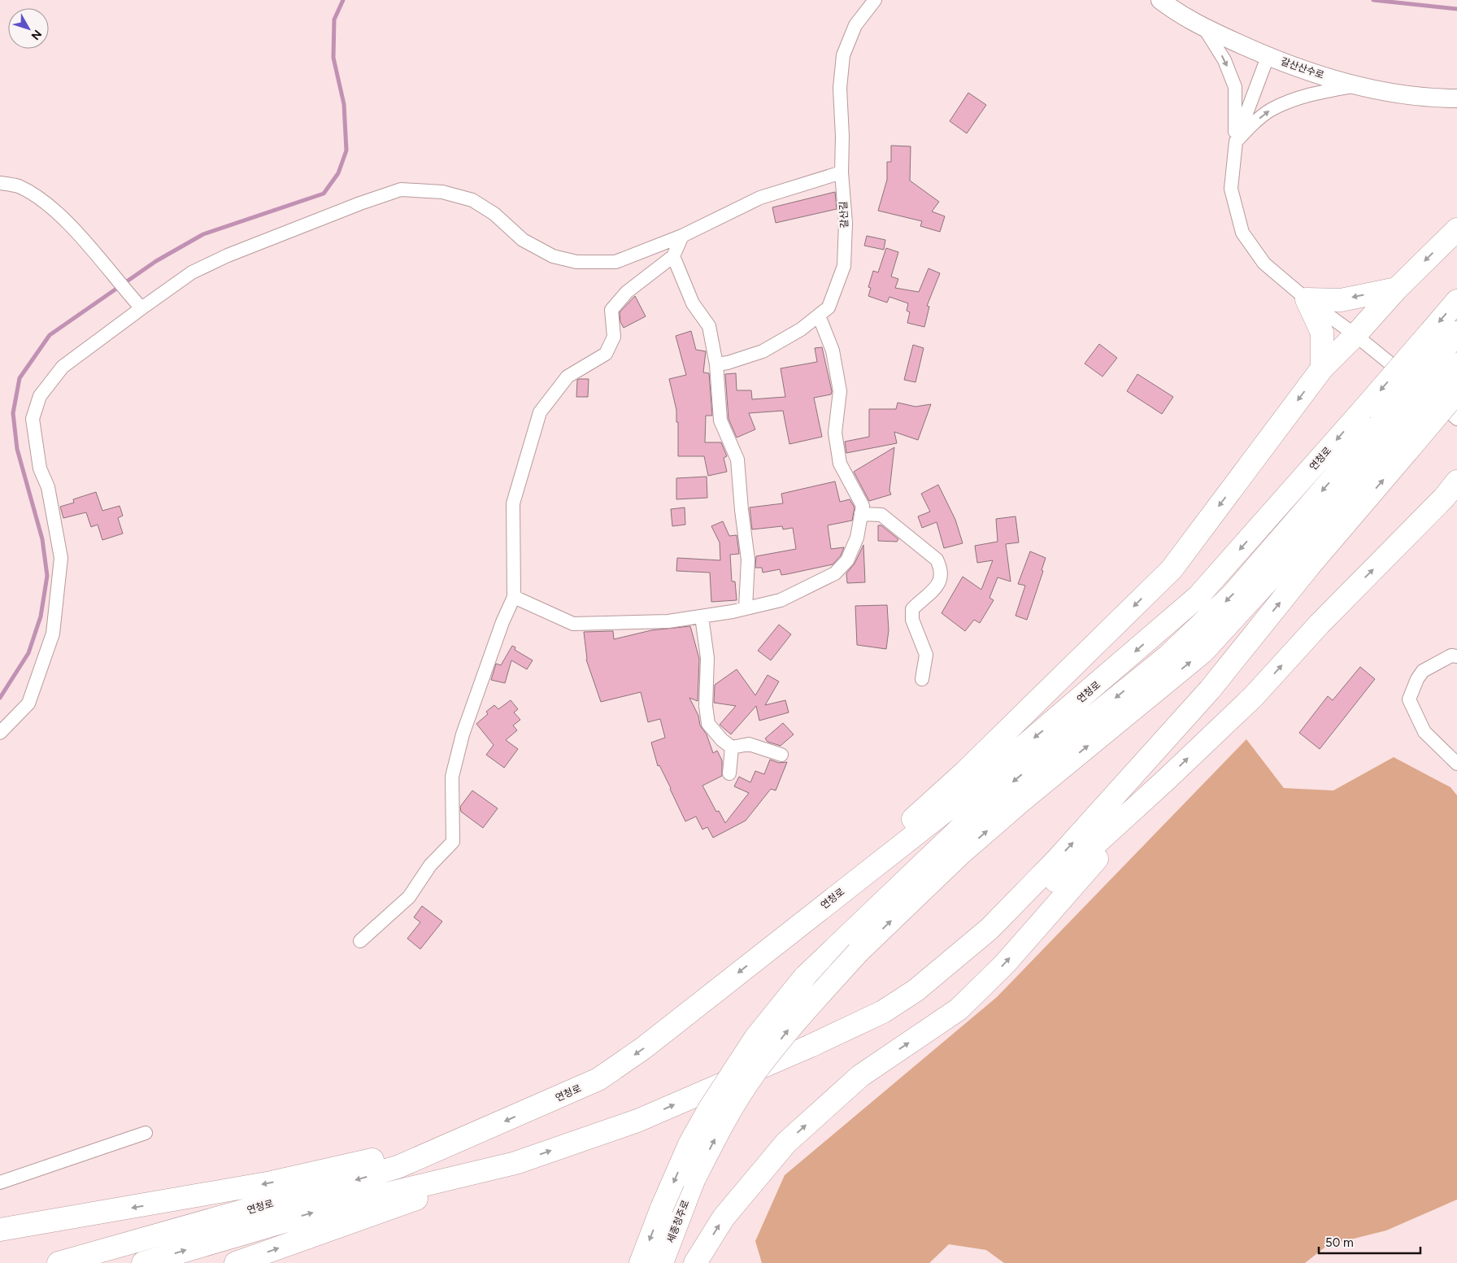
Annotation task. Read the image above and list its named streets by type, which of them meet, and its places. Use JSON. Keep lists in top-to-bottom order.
{
  "streets": {
    "highway": ["연청로", "세종청주로"],
    "main road": ["갈산산수로"],
    "street": ["갈산길"]
  },
  "crossings": [
    ["연청로", "세종청주로"]
  ],
  "scale_bar": "50 m",
  "north": "bottom right"
}
